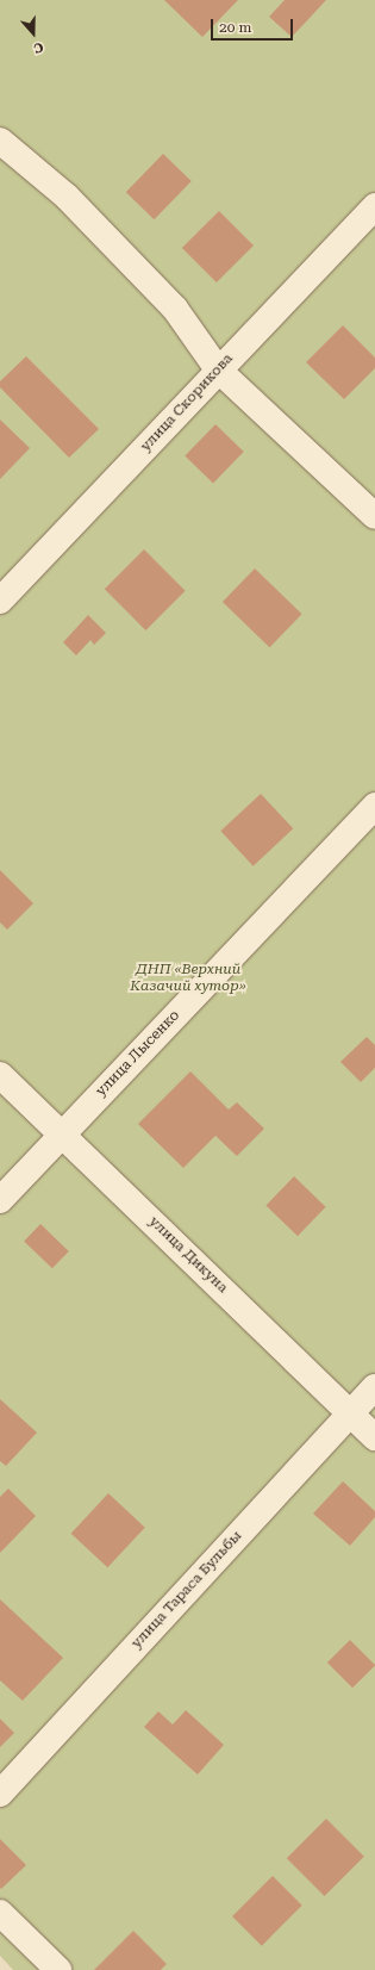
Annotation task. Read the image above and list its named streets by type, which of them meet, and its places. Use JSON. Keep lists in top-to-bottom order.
{
  "streets": {
    "street": [
      "улица Скорикова",
      "улица Лысенко",
      "улица Дикуна",
      "улица Тараса Бульбы"
    ]
  },
  "crossings": [
    ["улица Лысенко", "улица Дикуна"],
    ["улица Дикуна", "улица Тараса Бульбы"]
  ],
  "parks": ["ДНП «Верхний Казачий хутор»"],
  "scale_bar": "20 m",
  "north": "bottom"
}
